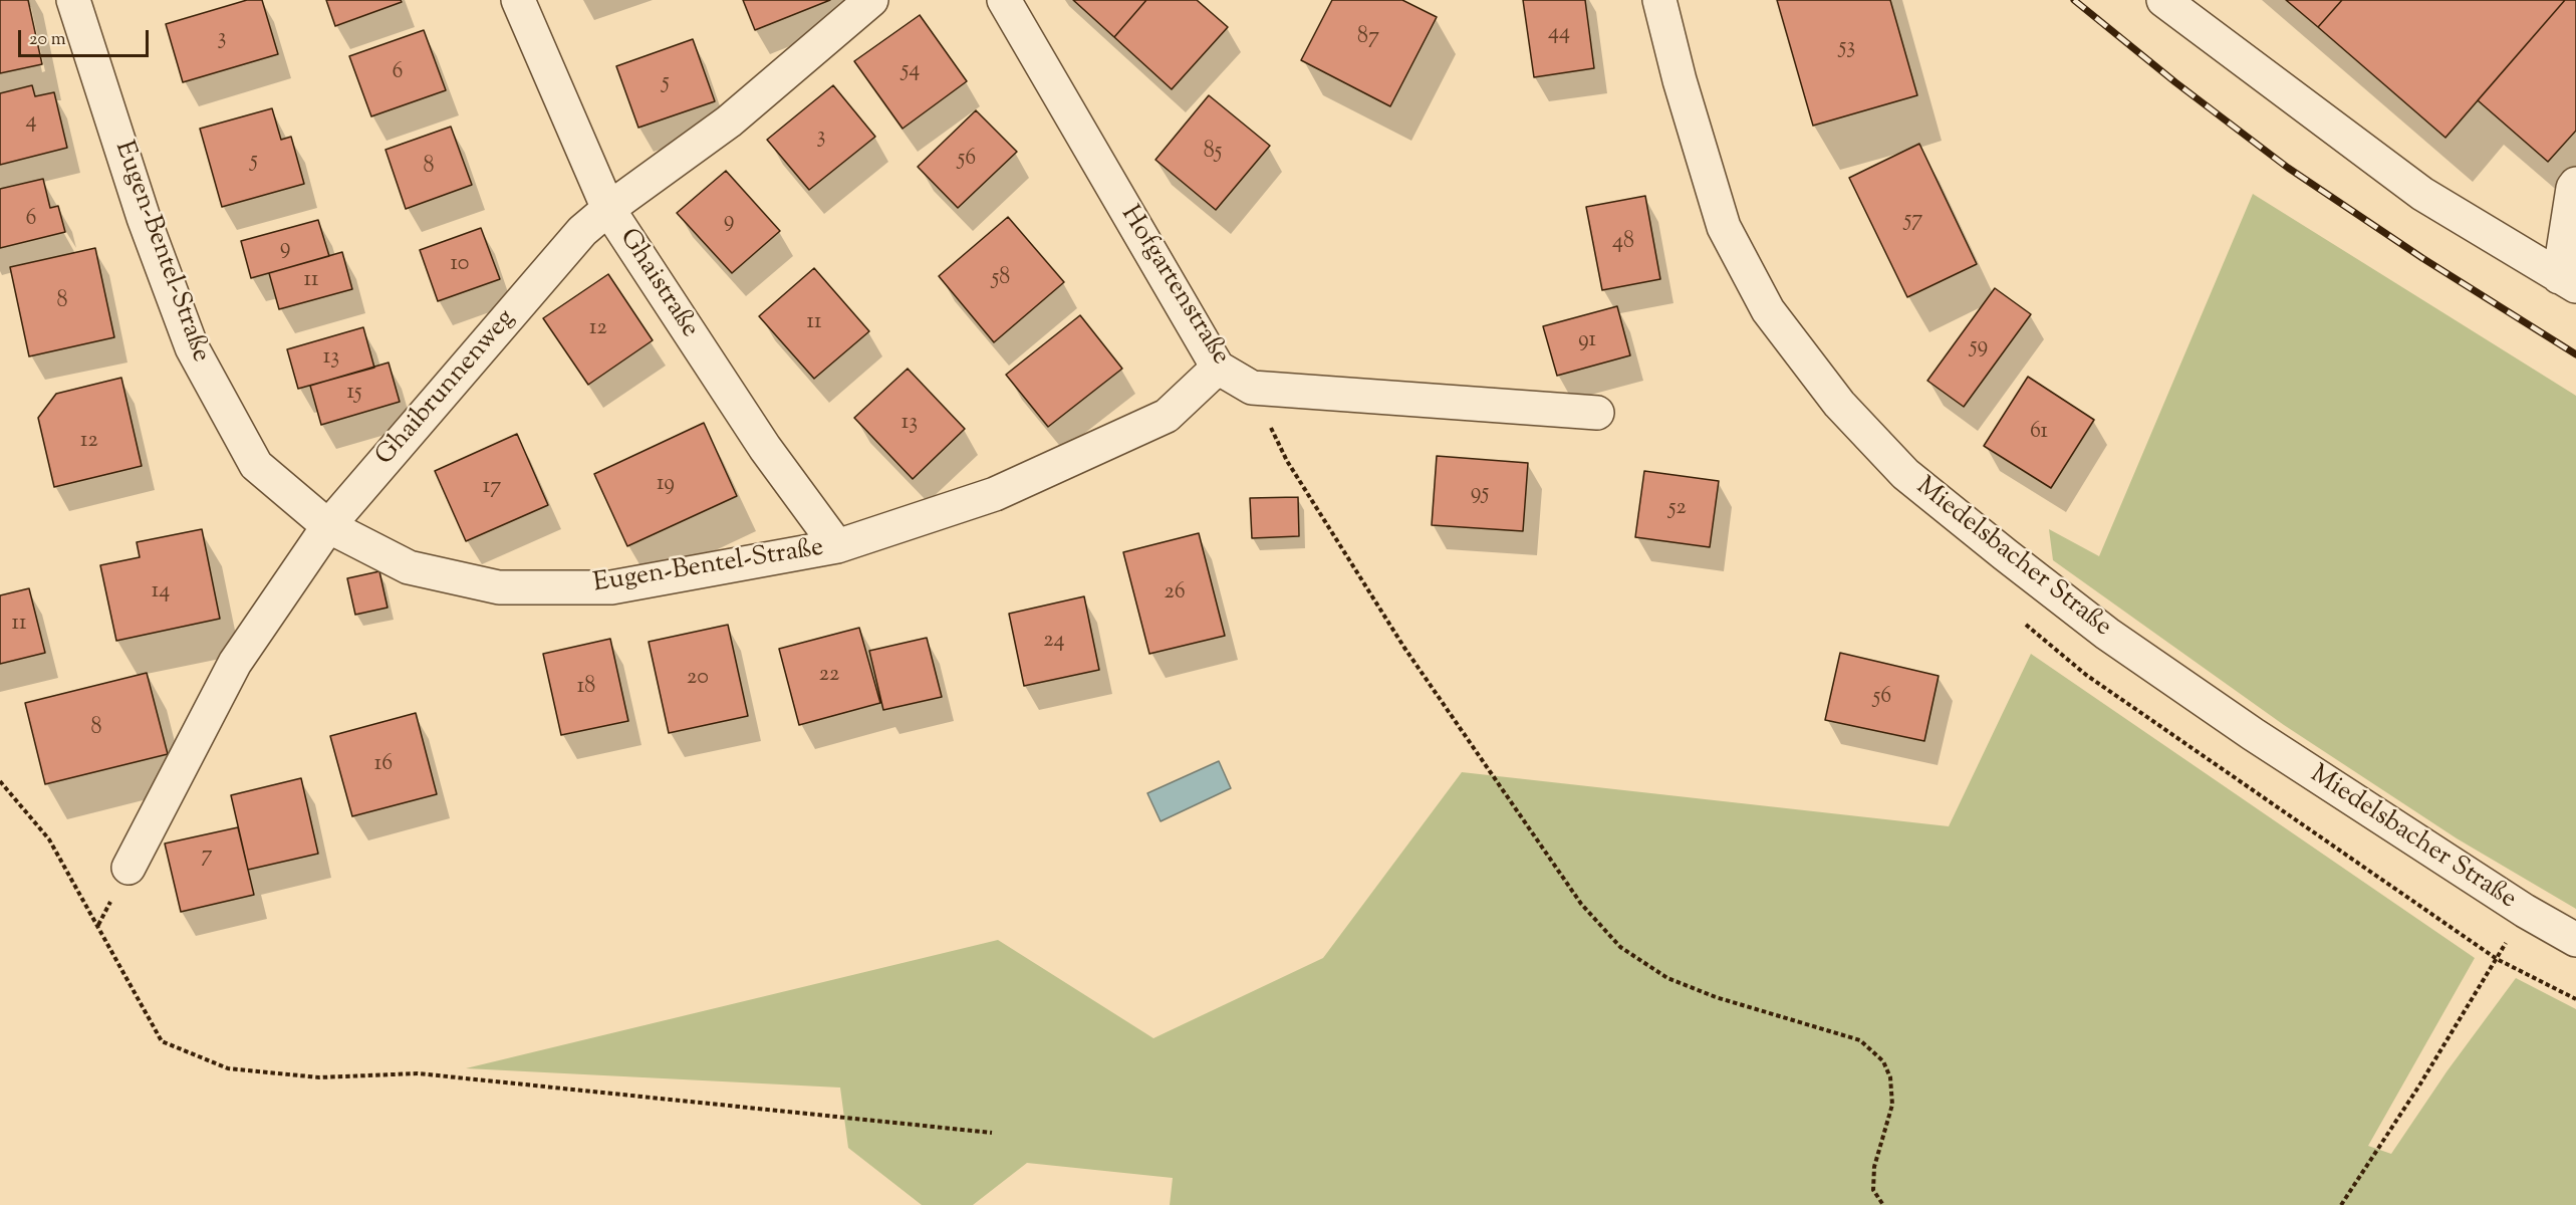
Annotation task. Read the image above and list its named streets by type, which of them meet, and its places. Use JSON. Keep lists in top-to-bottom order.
{
  "streets": {
    "street": [
      "Eugen-Bentel-Straße",
      "Ghaistraße",
      "Hofgartenstraße",
      "Ghaibrunnenweg",
      "Miedelsbacher Straße"
    ]
  },
  "crossings": [
    ["Eugen-Bentel-Straße", "Ghaistraße"],
    ["Eugen-Bentel-Straße", "Hofgartenstraße"],
    ["Eugen-Bentel-Straße", "Ghaibrunnenweg"],
    ["Ghaistraße", "Ghaibrunnenweg"]
  ],
  "house_numbers": [
    "44",
    "87",
    "3",
    "53",
    "54",
    "6",
    "5",
    "4",
    "3",
    "85",
    "56",
    "5",
    "8",
    "6",
    "57",
    "9",
    "48",
    "9",
    "10",
    "58",
    "11",
    "8",
    "11",
    "12",
    "91",
    "59",
    "13",
    "15",
    "13",
    "61",
    "12",
    "19",
    "17",
    "95",
    "52",
    "14",
    "26",
    "11",
    "24",
    "22",
    "20",
    "18",
    "56",
    "8",
    "16",
    "7"
  ],
  "scale_bar": "20 m"
}
